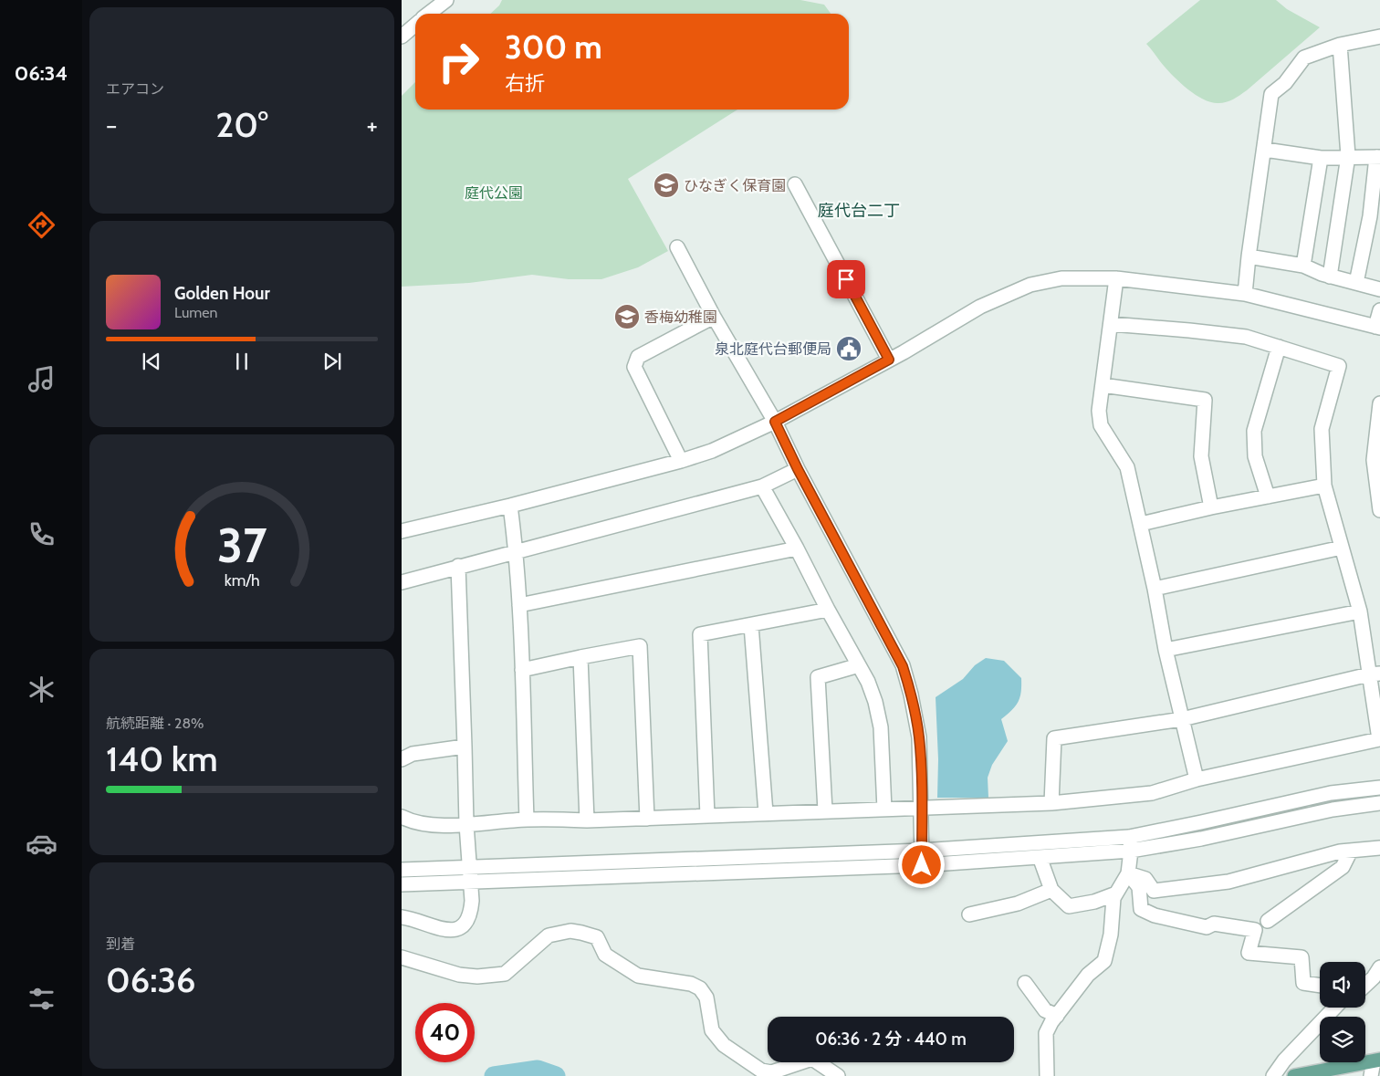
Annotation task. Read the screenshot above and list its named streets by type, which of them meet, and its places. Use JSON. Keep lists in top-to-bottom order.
{
  "districts": ["庭代台二丁"],
  "parks": ["庭代公園"],
  "places": {
    "school or university": ["ひなぎく保育園", "香梅幼稚園"],
    "public building": ["泉北庭代台郵便局"]
  },
  "page": {
    "tabs": "06:34",
    "tile": [
      "エアコン",
      ["航続距離 · 28%", "140 km"],
      ["到着", "06:36"]
    ],
    "turn": ["300 m", "右折"],
    "heat": ["−", "20°", "+"],
    "song": ["Golden Hour", "Lumen"],
    "limit": "40",
    "trip": "06:36 · 2 分 · 440 m",
    "gauge": ["37", "km/h"]
  }
}
